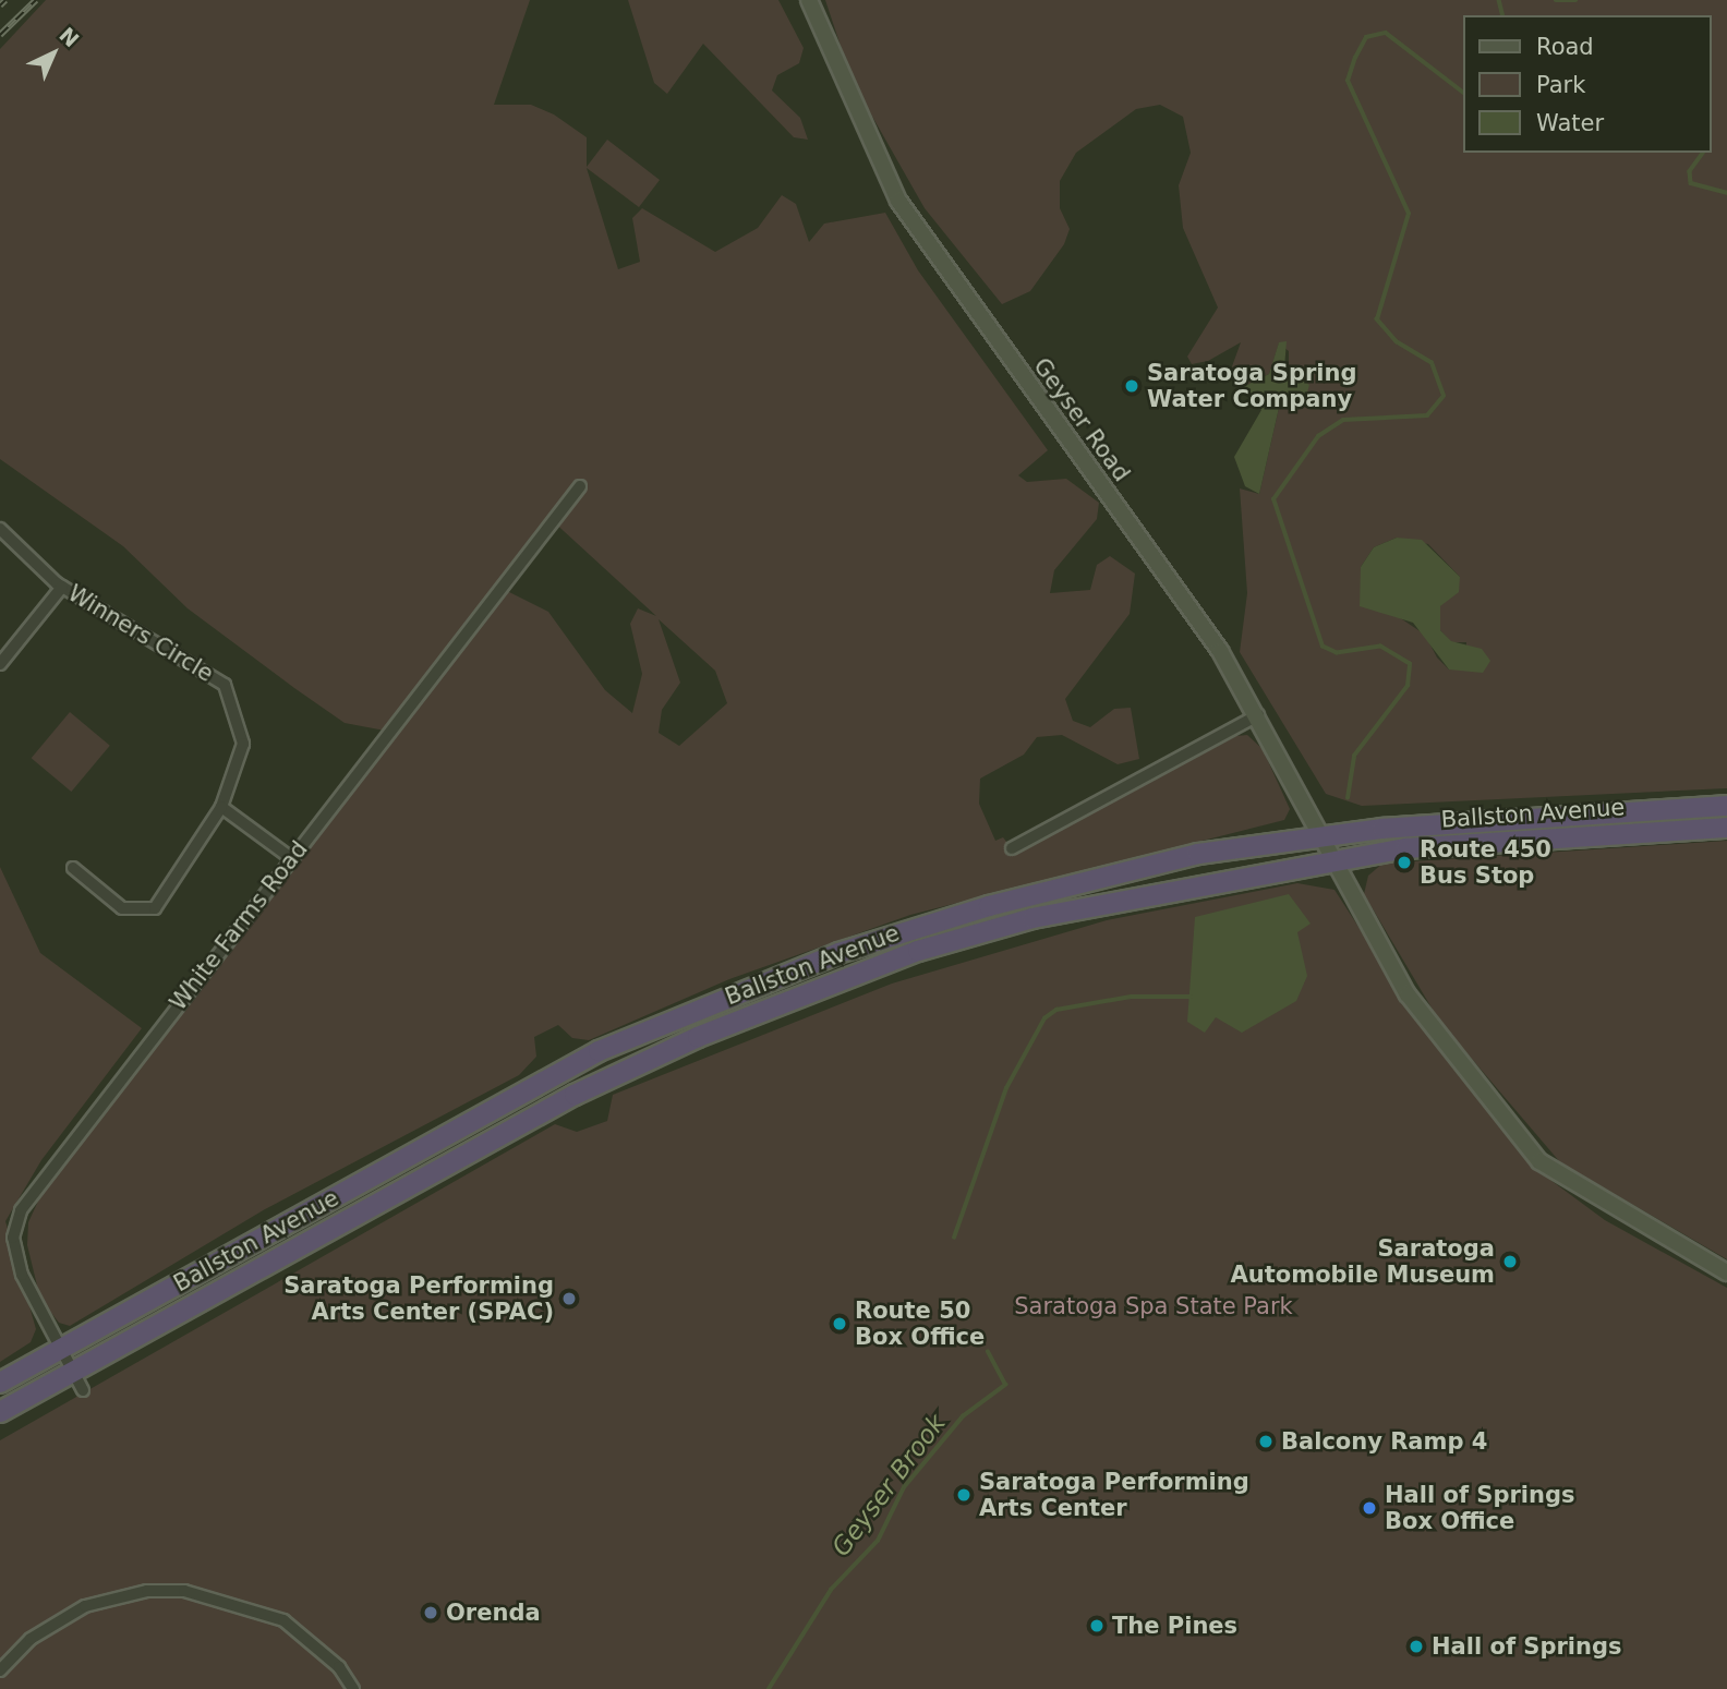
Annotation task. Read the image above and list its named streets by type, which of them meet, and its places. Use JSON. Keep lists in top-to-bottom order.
{
  "streets": {
    "highway": ["Ballston Avenue"],
    "street": ["Geyser Road", "Winners Circle", "White Farms Road"]
  },
  "crossings": [
    ["Geyser Road", "Ballston Avenue"],
    ["Ballston Avenue", "White Farms Road"]
  ],
  "water": ["Geyser Brook"],
  "parks": ["Saratoga Spa State Park"],
  "places": [
    "Saratoga Spring Water Company",
    "Route 450 Bus Stop",
    "Saratoga Automobile Museum",
    "Saratoga Performing Arts Center (SPAC)",
    "Route 50 Box Office",
    "Balcony Ramp 4",
    "Saratoga Performing Arts Center",
    "Hall of Springs Box Office",
    "Orenda",
    "The Pines",
    "Hall of Springs"
  ],
  "legend": ["Road", "Park", "Water"],
  "north": "top right"
}
